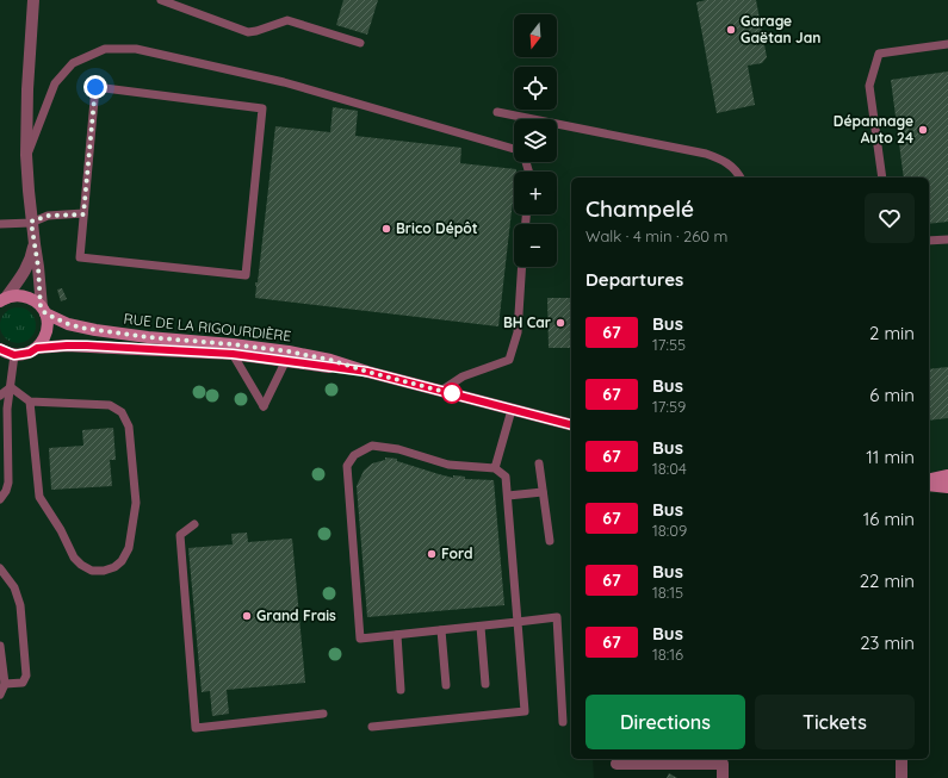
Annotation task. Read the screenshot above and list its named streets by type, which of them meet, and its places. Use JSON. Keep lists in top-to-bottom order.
{
  "streets": {
    "street": ["RUE DE LA RIGOURDIÈRE"]
  },
  "places": [
    "Garage Gaëtan Jan",
    "Dépannage Auto 24",
    "Brico Dépôt",
    "BH Car",
    "Ford",
    "Grand Frais"
  ],
  "lines": ["bus line 67"],
  "north": "bottom",
  "page": {
    "map_buttons": ["+", "−"],
    "heading": [
      ["Champelé", "Walk · 4 min · 260 m"],
      "Departures"
    ],
    "list": [
      {
        "mark": "67",
        "name": "Bus",
        "note": "17:55",
        "value": "2 min"
      },
      {
        "mark": "67",
        "name": "Bus",
        "note": "17:59",
        "value": "6 min"
      },
      {
        "mark": "67",
        "name": "Bus",
        "note": "18:04",
        "value": "11 min"
      },
      {
        "mark": "67",
        "name": "Bus",
        "note": "18:09",
        "value": "16 min"
      },
      {
        "mark": "67",
        "name": "Bus",
        "note": "18:15",
        "value": "22 min"
      },
      {
        "mark": "67",
        "name": "Bus",
        "note": "18:16",
        "value": "23 min"
      }
    ],
    "buttons": ["Directions", "Tickets"]
  }
}
